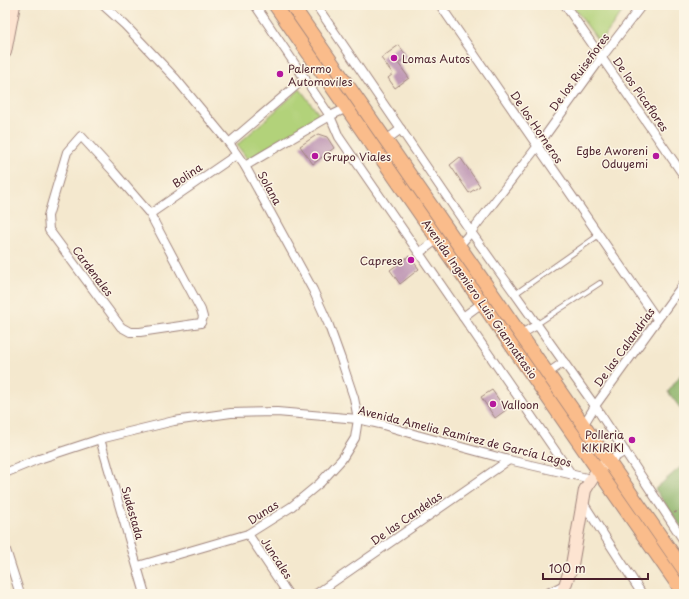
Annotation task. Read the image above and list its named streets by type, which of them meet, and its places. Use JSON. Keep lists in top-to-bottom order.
{
  "streets": {
    "main road": ["Avenida Ingeniero Luis Giannattasio"],
    "street": [
      "De los Ruiseñores",
      "De los Picaflores",
      "De los Horneros",
      "Bolina",
      "Solana",
      "Cardenales",
      "De las Calandrias",
      "Avenida Amelia Ramírez de García Lagos",
      "Dunas",
      "Sudestada",
      "De las Candelas",
      "Juncales"
    ]
  },
  "crossings": [
    ["De los Ruiseñores", "De los Picaflores"],
    ["De los Ruiseñores", "De los Horneros"],
    ["De los Ruiseñores", "Avenida Ingeniero Luis Giannattasio"],
    ["De los Horneros", "De las Calandrias"],
    ["Bolina", "Solana"],
    ["Bolina", "Cardenales"],
    ["Solana", "Avenida Amelia Ramírez de García Lagos"],
    ["Solana", "Dunas"],
    ["Avenida Ingeniero Luis Giannattasio", "De las Calandrias"],
    ["Avenida Ingeniero Luis Giannattasio", "Avenida Amelia Ramírez de García Lagos"],
    ["Avenida Amelia Ramírez de García Lagos", "Dunas"],
    ["Avenida Amelia Ramírez de García Lagos", "Sudestada"],
    ["Avenida Amelia Ramírez de García Lagos", "De las Candelas"],
    ["Dunas", "Sudestada"],
    ["Dunas", "Juncales"]
  ],
  "places": [
    "Lomas Autos",
    "Palermo Automoviles",
    "Grupo Viales",
    "Egbe Aworeni Oduyemi",
    "Caprese",
    "Valloon",
    "Polleria KIKIRIKI"
  ],
  "scale_bar": "100 m"
}
